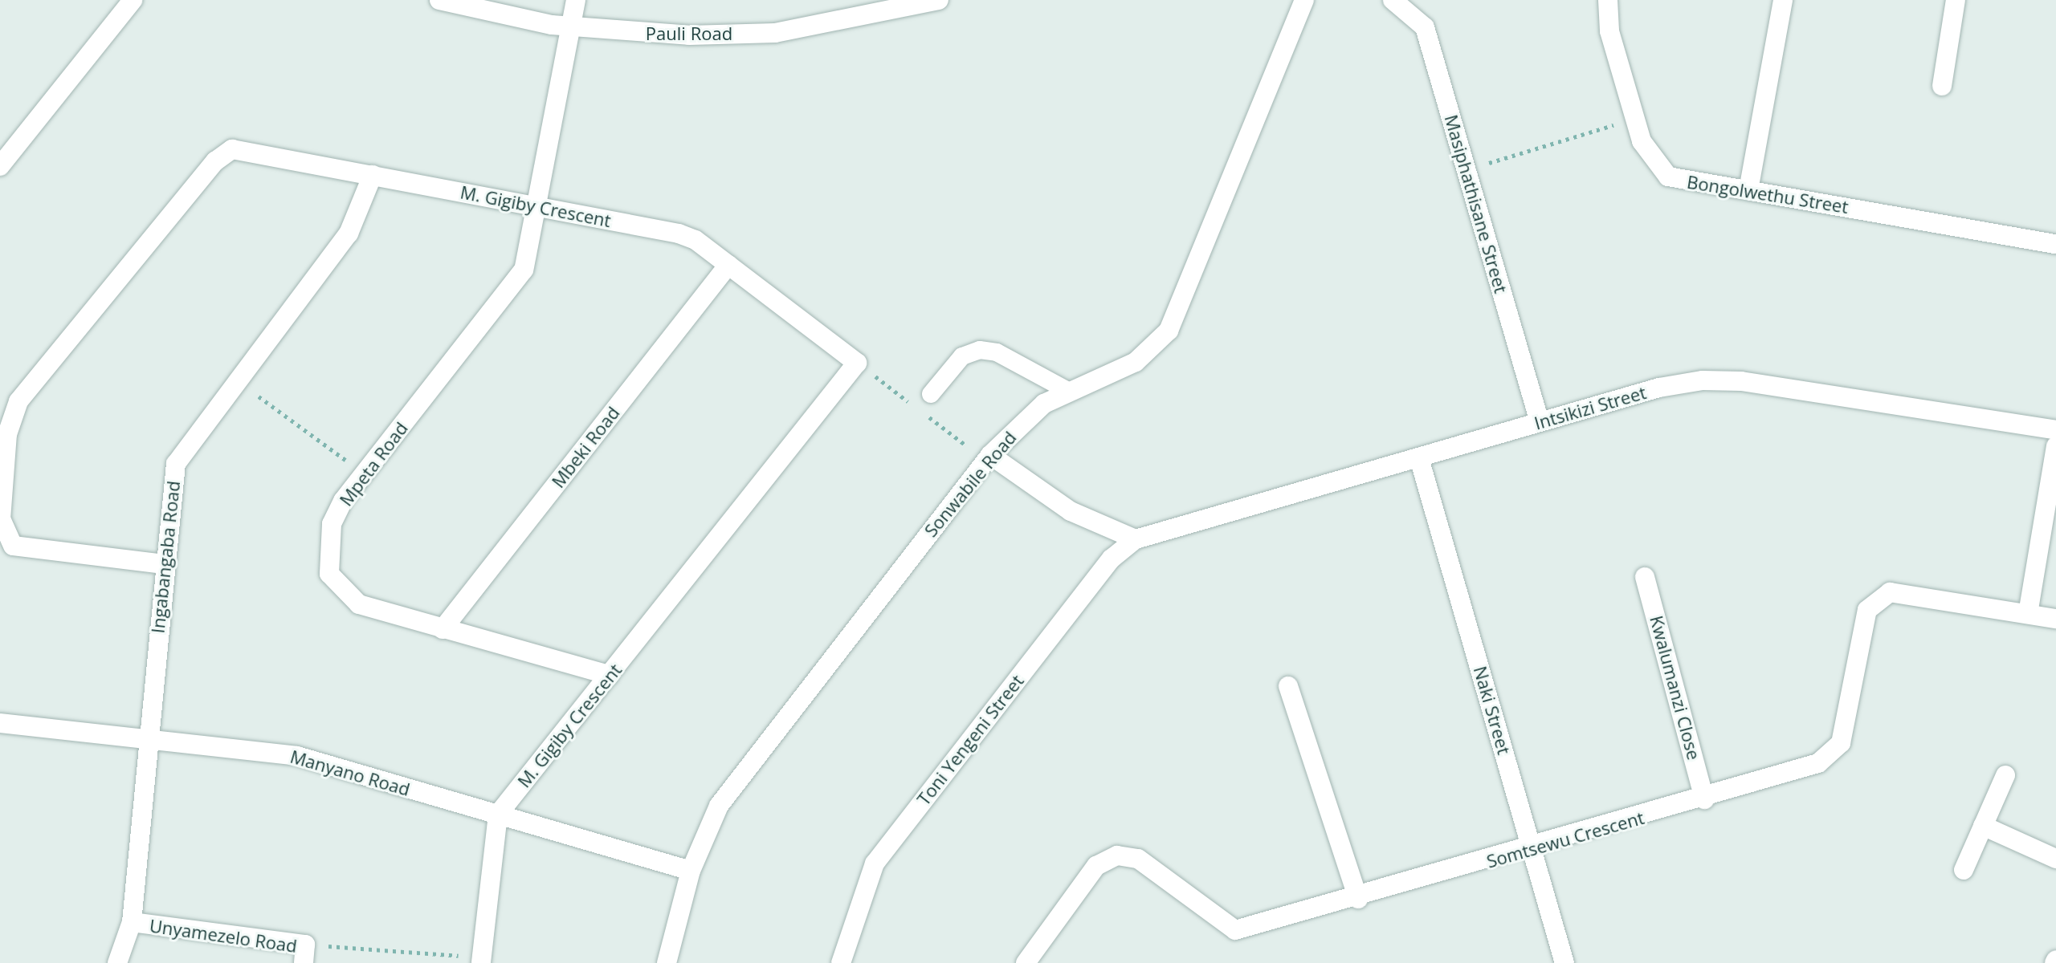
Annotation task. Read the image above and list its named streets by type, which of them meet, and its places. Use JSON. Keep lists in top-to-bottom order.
{
  "streets": {
    "street": [
      "Pauli Road",
      "Bongolwethu Street",
      "Masiphathisane Street",
      "M. Gigiby Crescent",
      "Intsikizi Street",
      "Mbeki Road",
      "Mpeta Road",
      "Sonwabile Road",
      "Ingabangaba Road",
      "Kwalumanzi Close",
      "Naki Street",
      "Toni Yengeni Street",
      "Manyano Road",
      "Somtsewu Crescent",
      "Unyamezelo Road"
    ]
  },
  "crossings": [
    ["Pauli Road", "Mpeta Road"],
    ["Masiphathisane Street", "Intsikizi Street"],
    ["M. Gigiby Crescent", "Mbeki Road"],
    ["M. Gigiby Crescent", "Mpeta Road"],
    ["M. Gigiby Crescent", "Ingabangaba Road"],
    ["M. Gigiby Crescent", "Manyano Road"],
    ["Intsikizi Street", "Naki Street"],
    ["Intsikizi Street", "Toni Yengeni Street"],
    ["Mbeki Road", "Mpeta Road"],
    ["Sonwabile Road", "Manyano Road"],
    ["Ingabangaba Road", "Manyano Road"],
    ["Ingabangaba Road", "Unyamezelo Road"],
    ["Kwalumanzi Close", "Somtsewu Crescent"],
    ["Naki Street", "Somtsewu Crescent"]
  ]
}
